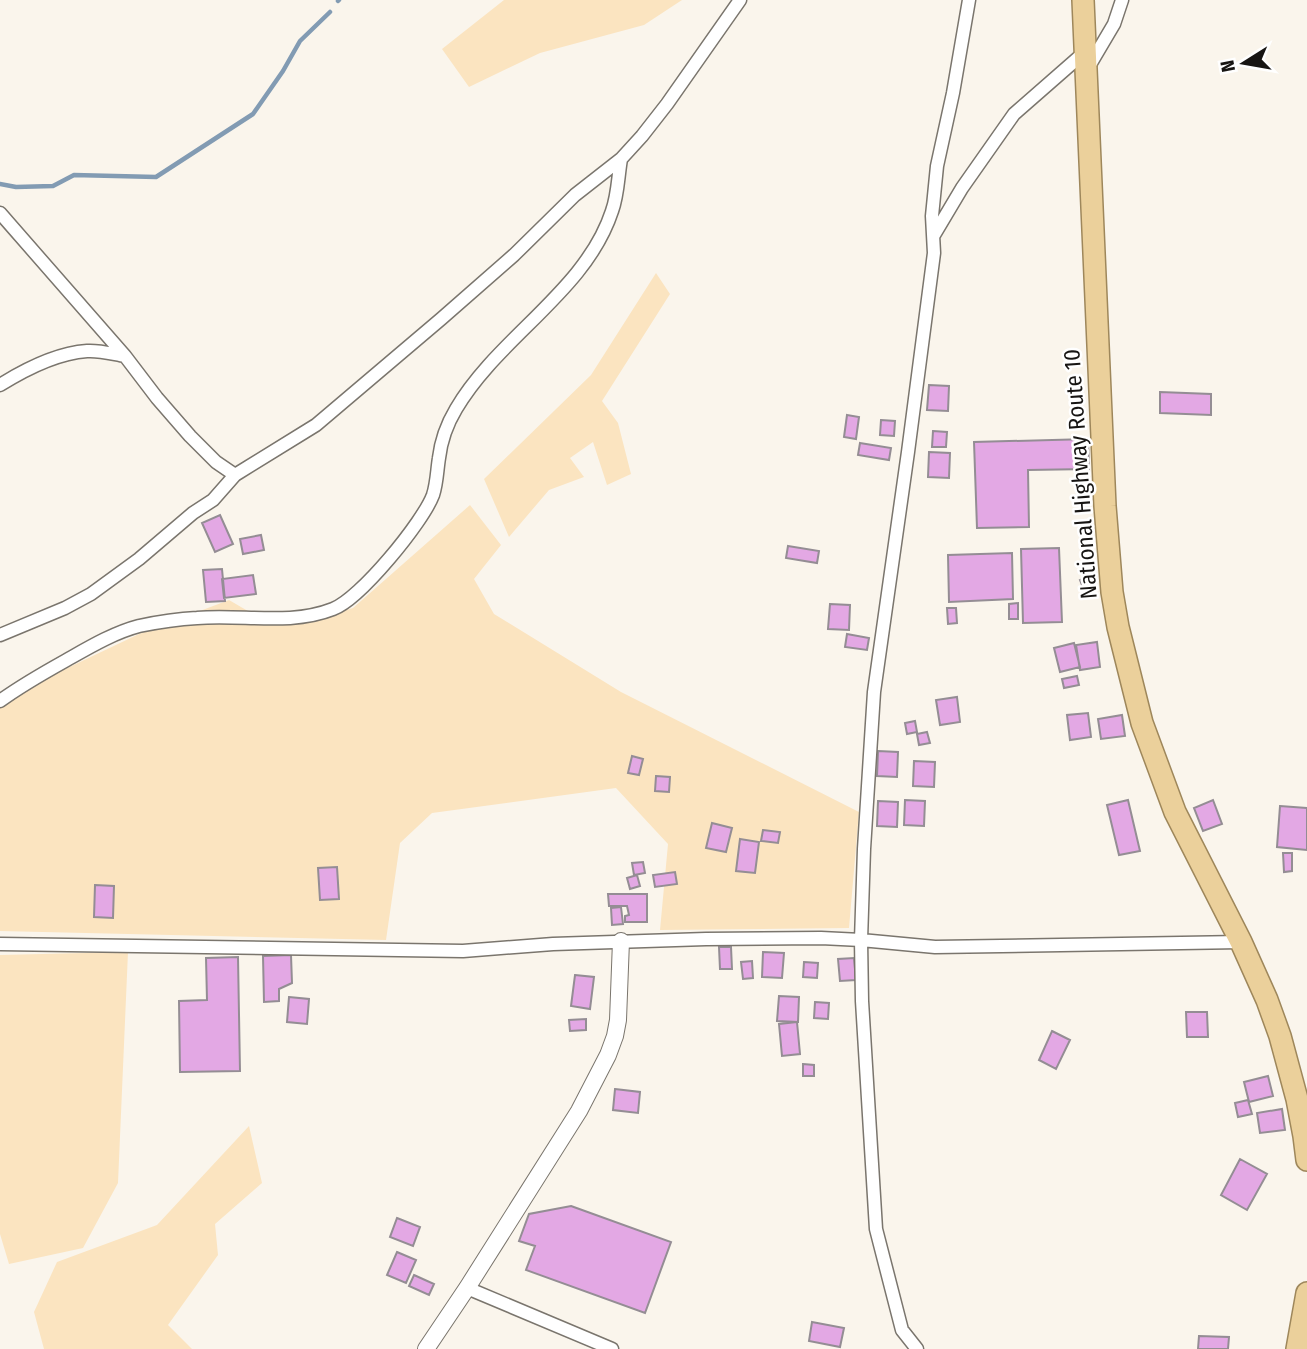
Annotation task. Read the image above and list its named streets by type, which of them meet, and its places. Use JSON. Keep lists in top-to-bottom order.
{
  "streets": {
    "highway": ["National Highway Route 10"]
  },
  "north": "left"
}
